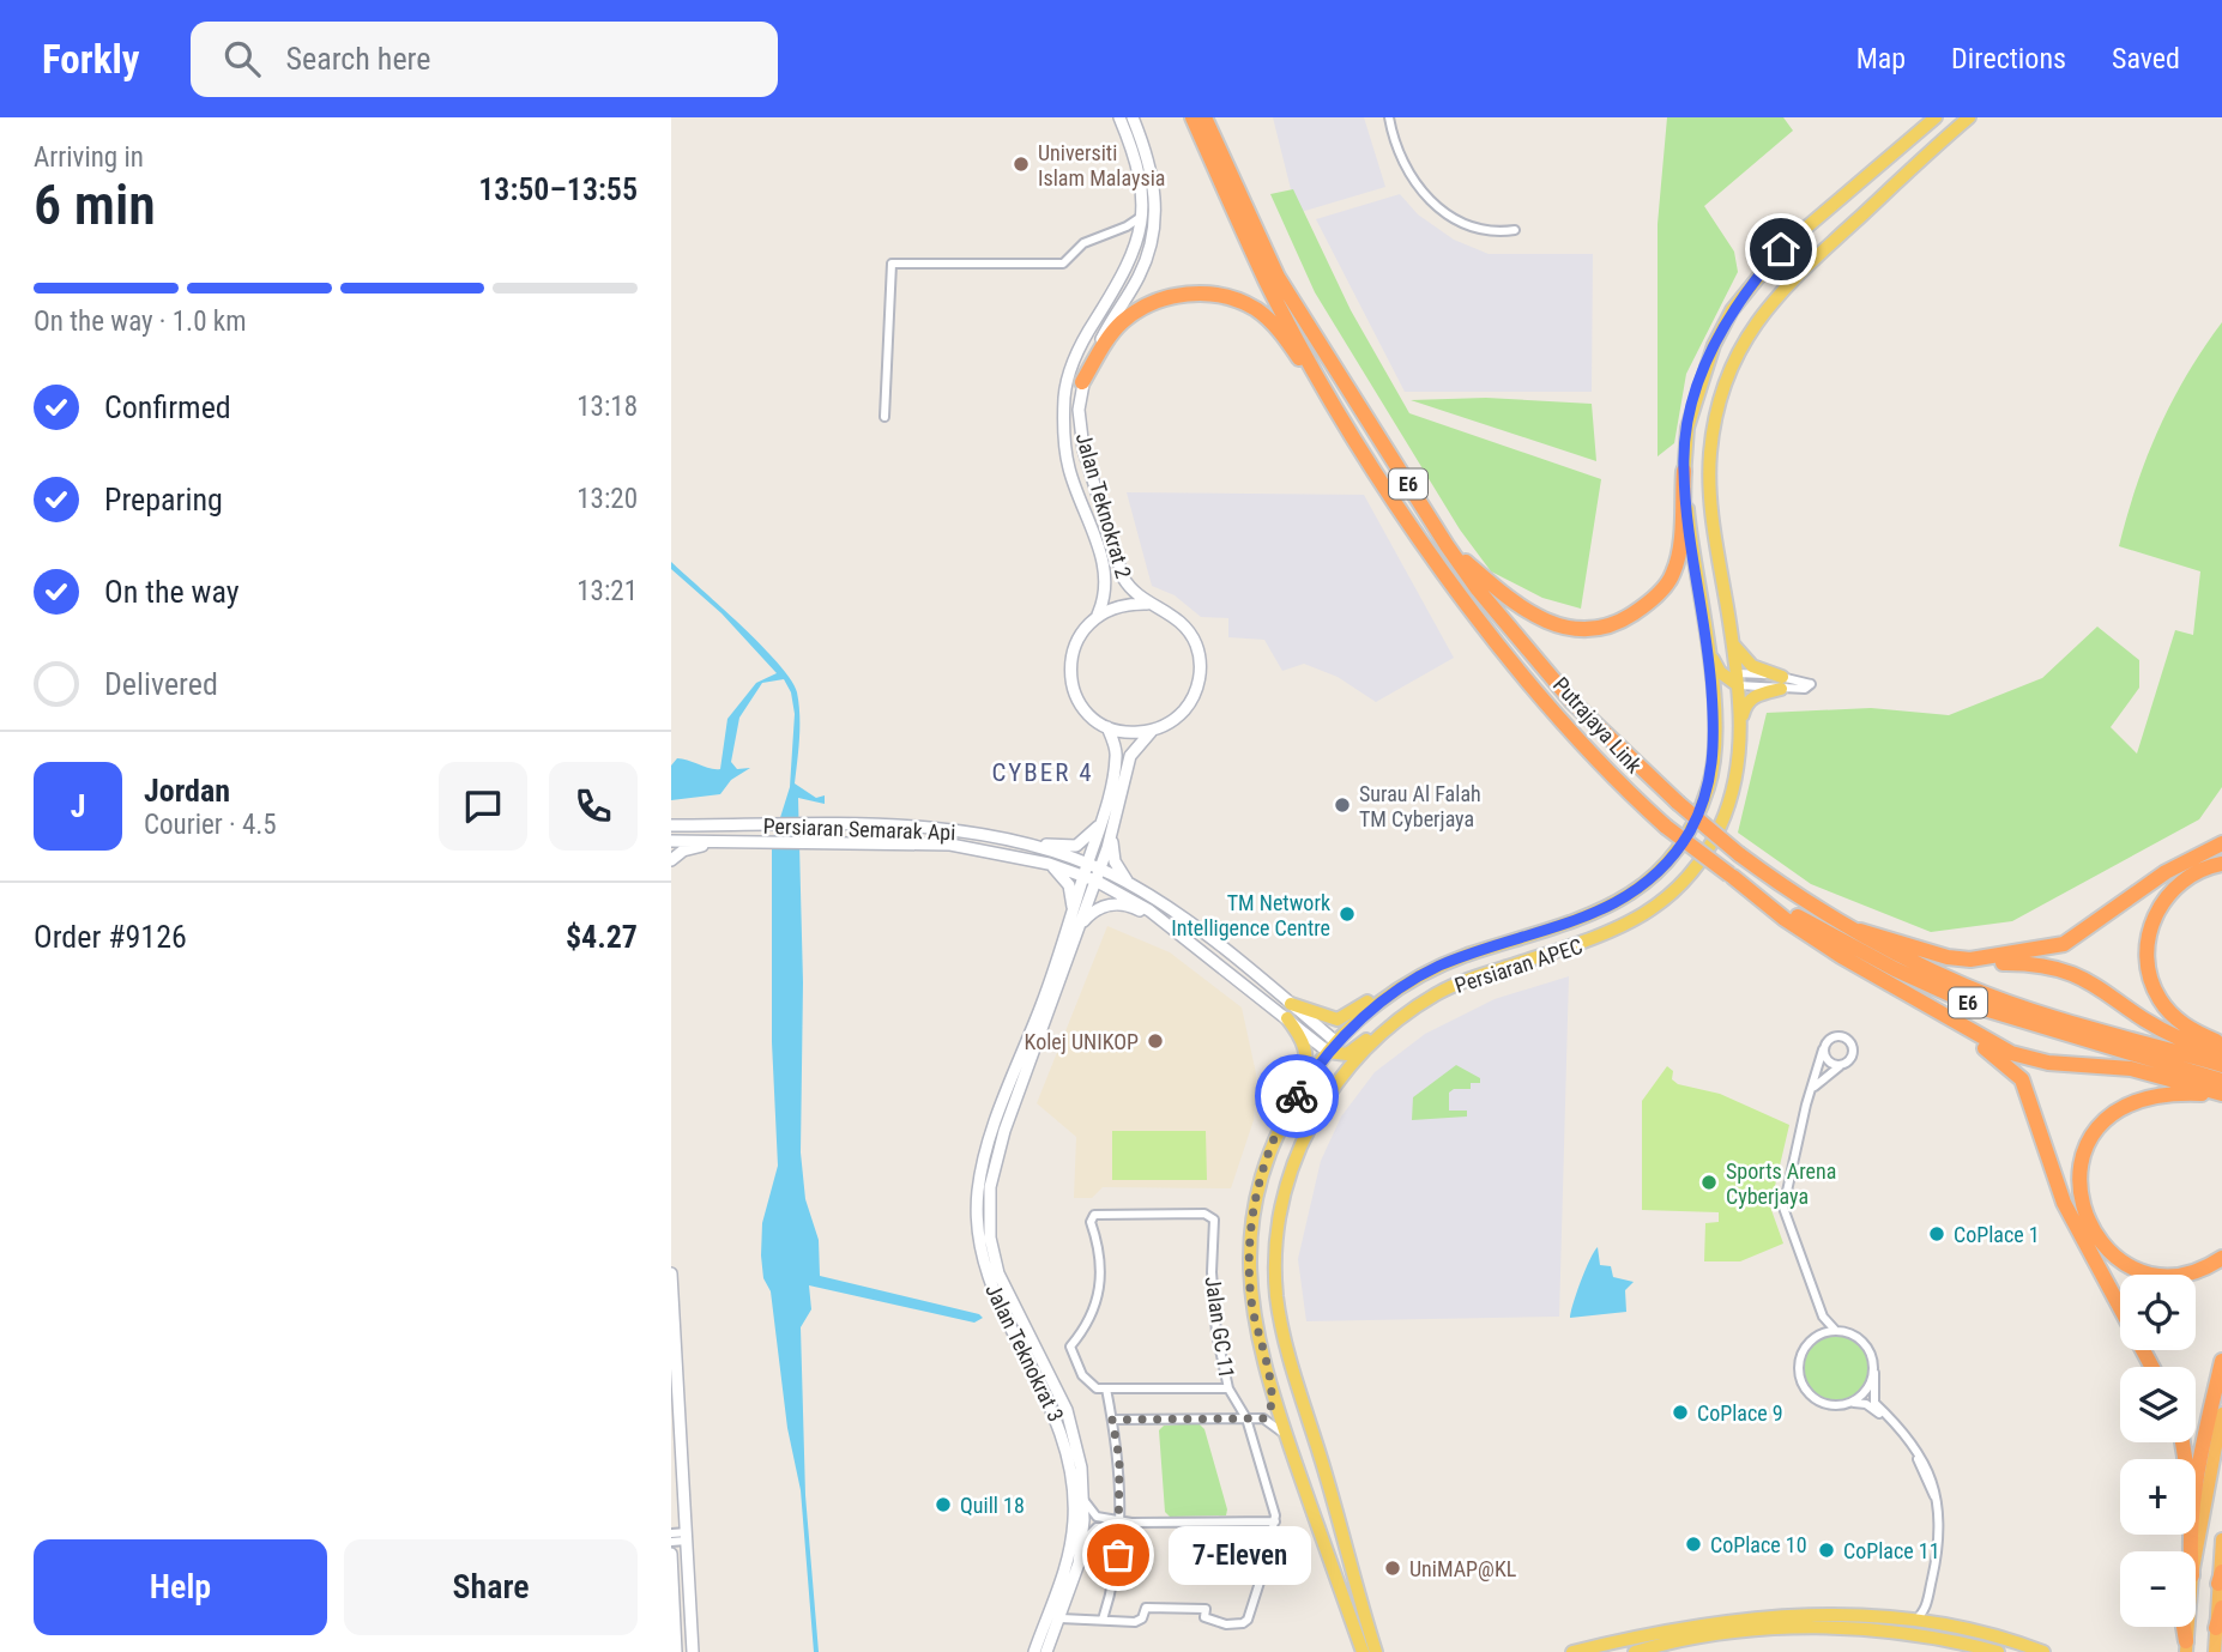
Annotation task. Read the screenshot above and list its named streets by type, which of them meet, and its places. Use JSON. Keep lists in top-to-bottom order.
{
  "streets": {
    "highway": ["E6", "Putrajaya Link"],
    "main road": [
      "Jalan Teknokrat 2",
      "Persiaran Semarak Api",
      "Persiaran APEC",
      "Jalan Teknokrat 3"
    ],
    "street": ["Jalan GC 11"]
  },
  "crossings": [
    ["Persiaran Semarak Api", "Persiaran APEC"],
    ["Persiaran Semarak Api", "Jalan Teknokrat 3"]
  ],
  "districts": ["CYBER 4"],
  "places": [
    "Universiti Islam Malaysia",
    "Surau Al Falah TM Cyberjaya",
    "TM Network Intelligence Centre",
    "Kolej UNIKOP",
    "Sports Arena Cyberjaya",
    "CoPlace 1",
    "CoPlace 9",
    "Quill 18",
    "CoPlace 10",
    "CoPlace 11",
    "7-Eleven",
    "UniMAP@KL"
  ],
  "page": {
    "header": "Forkly",
    "search": "Search here",
    "nav": ["Map", "Directions", "Saved"],
    "heading": ["6 min", "Arriving in", "13:50–13:55"],
    "panel": [
      "Jordan",
      "Courier · 4.5",
      "Order #9126",
      "$4.27"
    ],
    "bar": "On the way · 1.0 km",
    "list": [
      ["Confirmed", "13:18"],
      ["Preparing", "13:20"],
      ["On the way", "13:21"],
      "Delivered"
    ],
    "round": "J",
    "map_buttons": ["+", "−"],
    "buttons": ["Help", "Share"],
    "bubble": "7-Eleven"
  }
}
